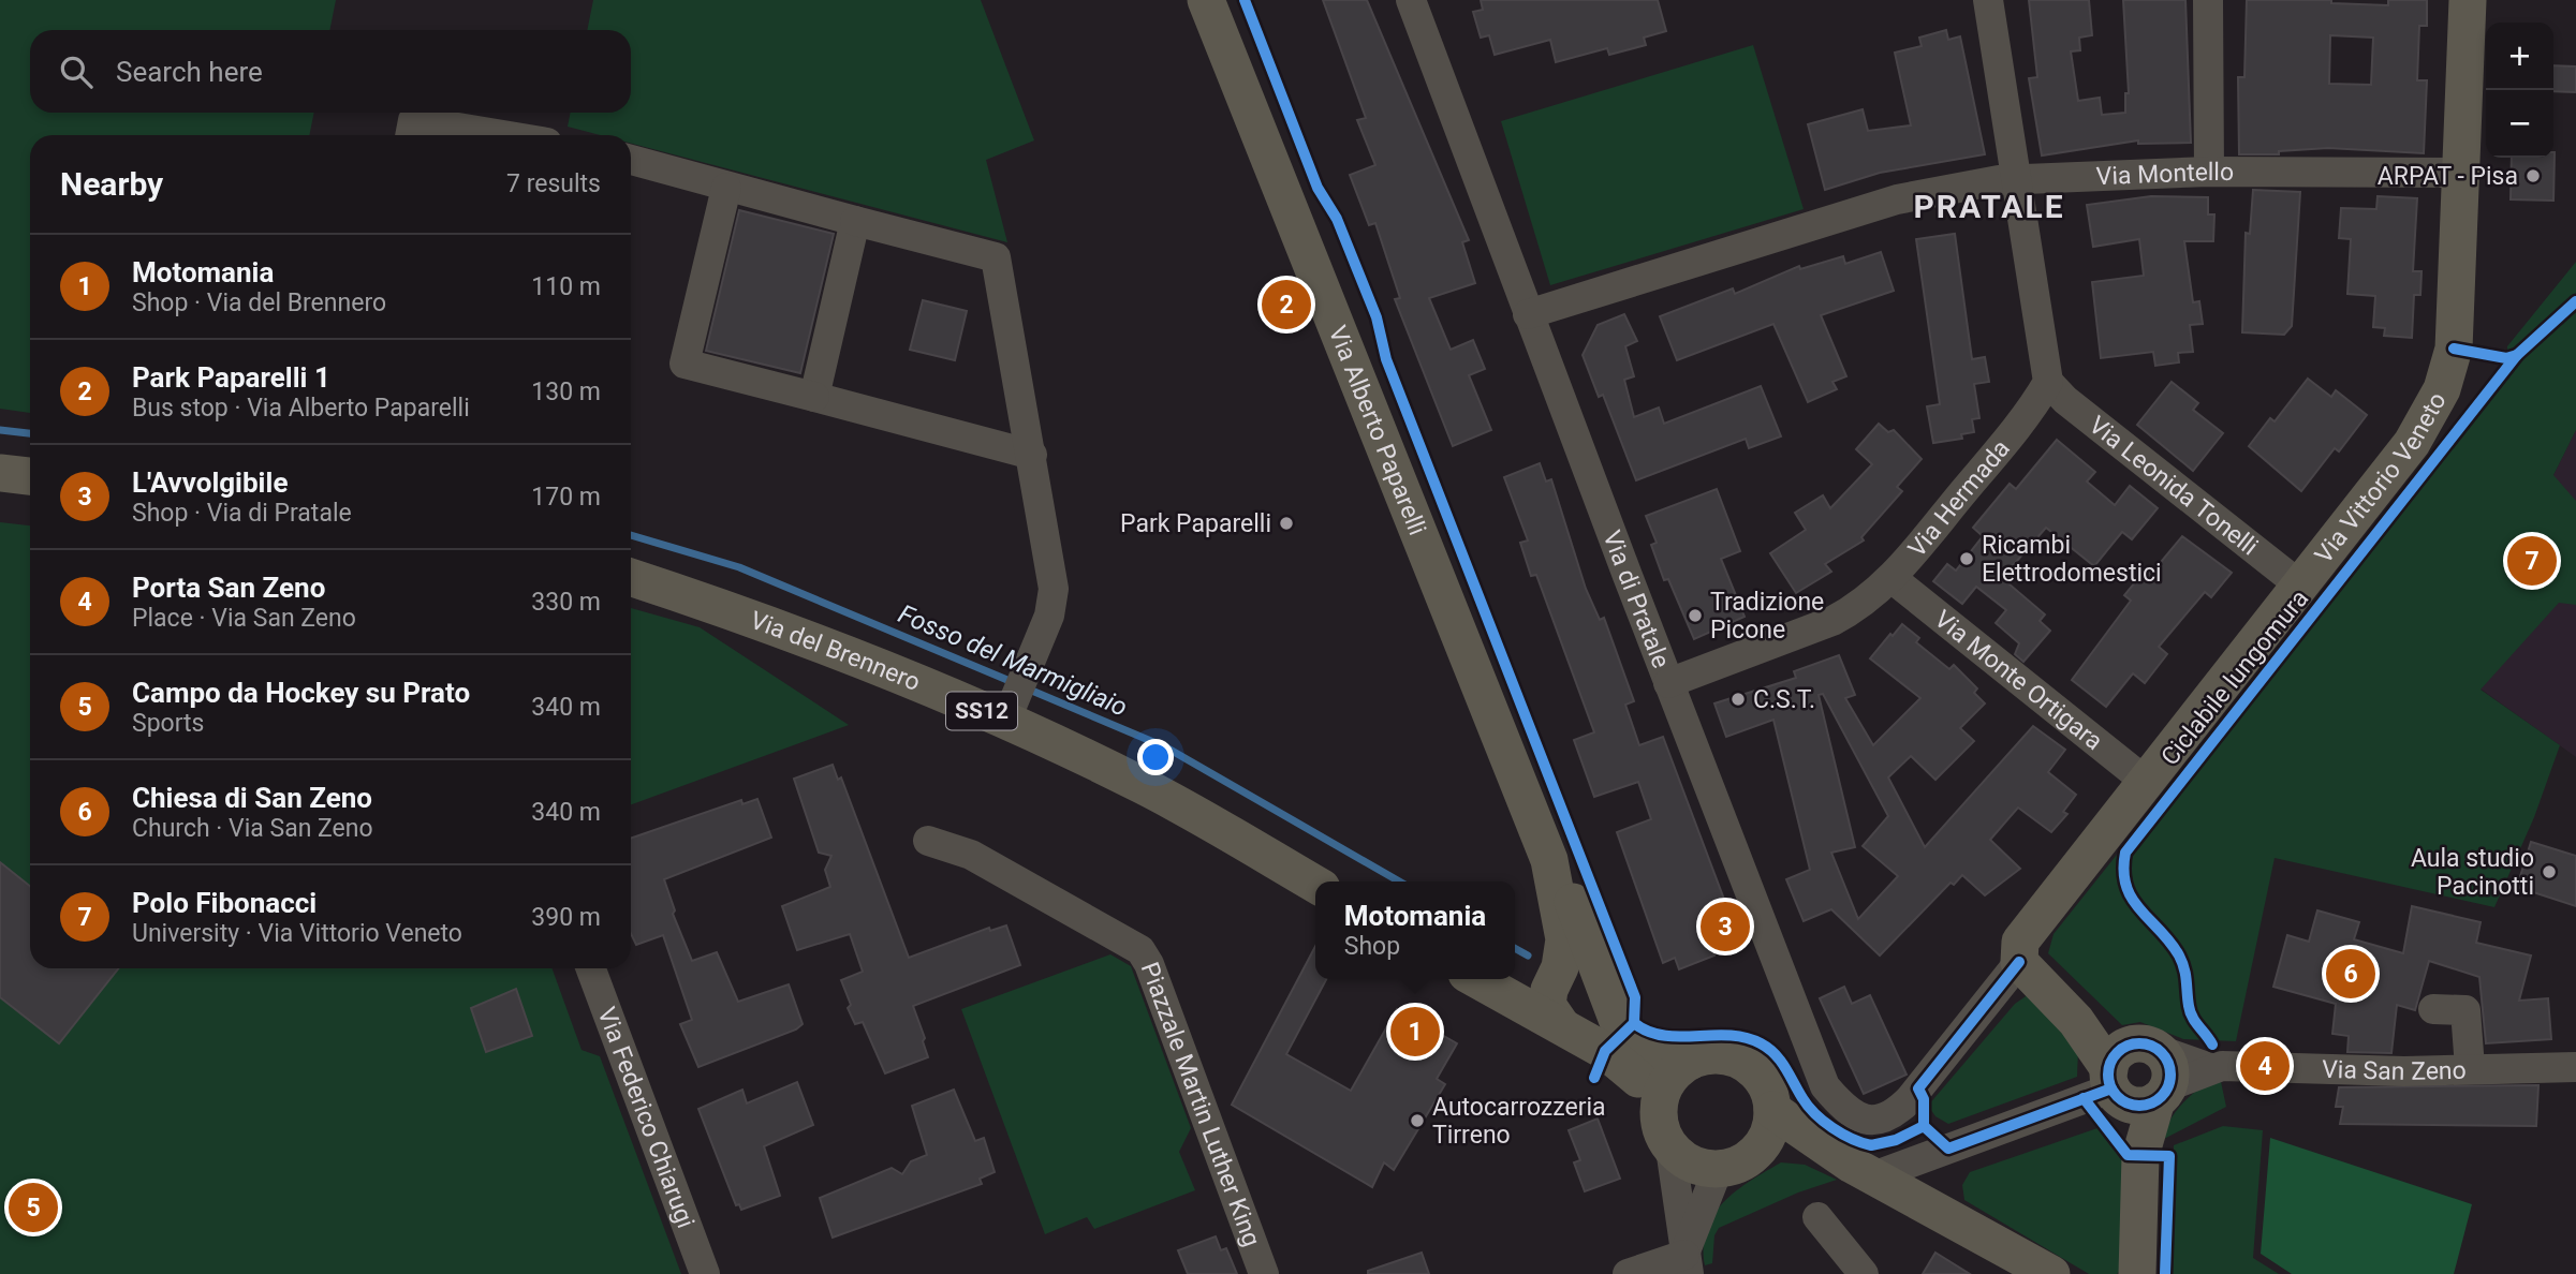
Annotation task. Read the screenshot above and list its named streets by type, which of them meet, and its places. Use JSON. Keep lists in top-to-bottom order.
{
  "streets": {
    "main road": [
      "Via Alberto Paparelli",
      "Via Vittorio Veneto",
      "Via del Brennero",
      "SS12"
    ],
    "street": [
      "Via Montello",
      "Via Leonida Tonelli",
      "Via Hermada",
      "Via di Pratale",
      "Via Monte Ortigara",
      "Via San Zeno",
      "Piazzale Martin Luther King",
      "Via Federico Chiarugi"
    ],
    "cycle path": ["Ciclabile lungomura"]
  },
  "crossings": [
    ["Via Montello", "Via Vittorio Veneto"],
    ["Via Montello", "Via di Pratale"],
    ["Via Vittorio Veneto", "Via Leonida Tonelli"],
    ["Via Vittorio Veneto", "Via di Pratale"],
    ["Via Vittorio Veneto", "Via Monte Ortigara"],
    ["Via Leonida Tonelli", "Via Hermada"],
    ["Via Hermada", "Via di Pratale"],
    ["Via Hermada", "Via Monte Ortigara"]
  ],
  "districts": ["PRATALE"],
  "water": ["Fosso del Marmigliaio"],
  "places": [
    "ARPAT - Pisa",
    "Park Paparelli",
    "Ricambi Elettrodomestici",
    "Tradizione Picone",
    "C.S.T.",
    "Aula studio Pacinotti",
    "Autocarrozzeria Tirreno"
  ],
  "page": {
    "map_buttons": ["+", "−"],
    "search": "Search here",
    "heading": ["Nearby", "7 results"],
    "list": [
      {
        "mark": "1",
        "name": "Motomania",
        "note": "Shop · Via del Brennero",
        "value": "110 m"
      },
      {
        "mark": "2",
        "name": "Park Paparelli 1",
        "note": "Bus stop · Via Alberto Paparelli",
        "value": "130 m"
      },
      {
        "mark": "3",
        "name": "L'Avvolgibile",
        "note": "Shop · Via di Pratale",
        "value": "170 m"
      },
      {
        "mark": "4",
        "name": "Porta San Zeno",
        "note": "Place · Via San Zeno",
        "value": "330 m"
      },
      {
        "mark": "5",
        "name": "Campo da Hockey su Prato",
        "note": "Sports",
        "value": "340 m"
      },
      {
        "mark": "6",
        "name": "Chiesa di San Zeno",
        "note": "Church · Via San Zeno",
        "value": "340 m"
      },
      {
        "mark": "7",
        "name": "Polo Fibonacci",
        "note": "University · Via Vittorio Veneto",
        "value": "390 m"
      }
    ],
    "pins": [
      "2",
      "7",
      "3",
      "6",
      "1",
      "4",
      "5"
    ],
    "popup": ["Motomania", "Shop"]
  }
}
